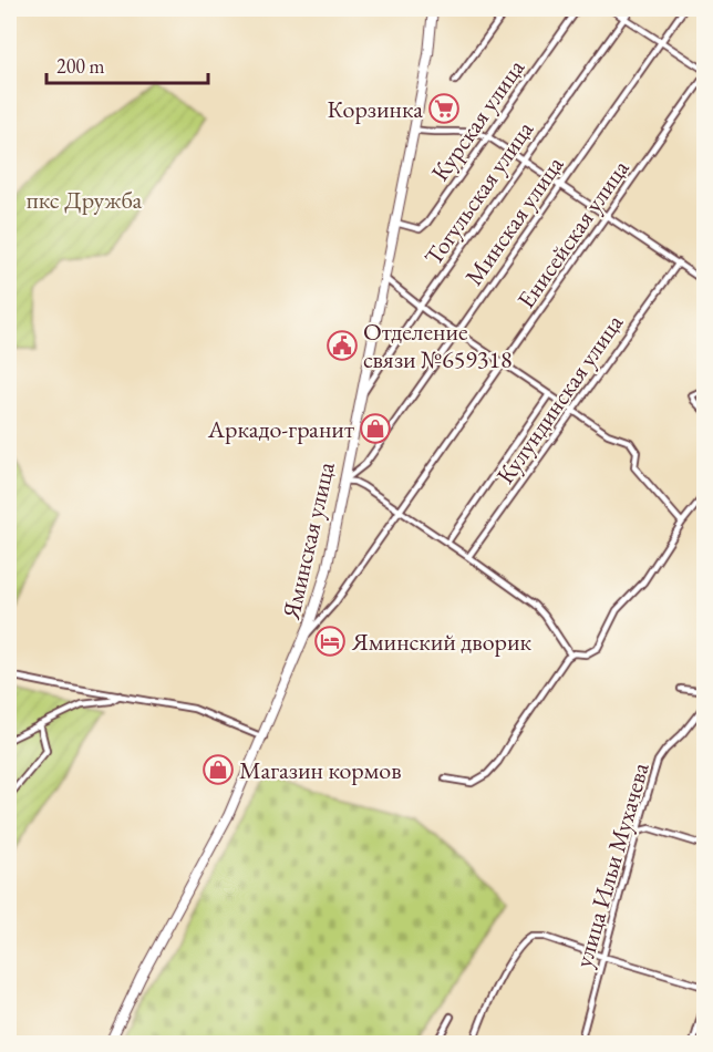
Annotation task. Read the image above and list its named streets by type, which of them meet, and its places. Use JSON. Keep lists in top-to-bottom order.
{
  "streets": {
    "main road": ["Яминская улица"],
    "street": [
      "Курская улица",
      "Тогульская улица",
      "Минская улица",
      "Енисейская улица",
      "Кулундинская улица",
      "улица Ильи Мухачева"
    ]
  },
  "crossings": [
    ["Курская улица", "Яминская улица"],
    ["Тогульская улица", "Яминская улица"],
    ["Минская улица", "Яминская улица"],
    ["Енисейская улица", "Яминская улица"]
  ],
  "parks": ["пкс Дружба"],
  "places": {
    "supermarket": ["Корзинка"],
    "public building": ["Отделение связи №659318"],
    "shop": ["Аркадо-гранит", "Магазин кормов"],
    "hotel": ["Яминский дворик"]
  },
  "scale_bar": "200 m"
}
